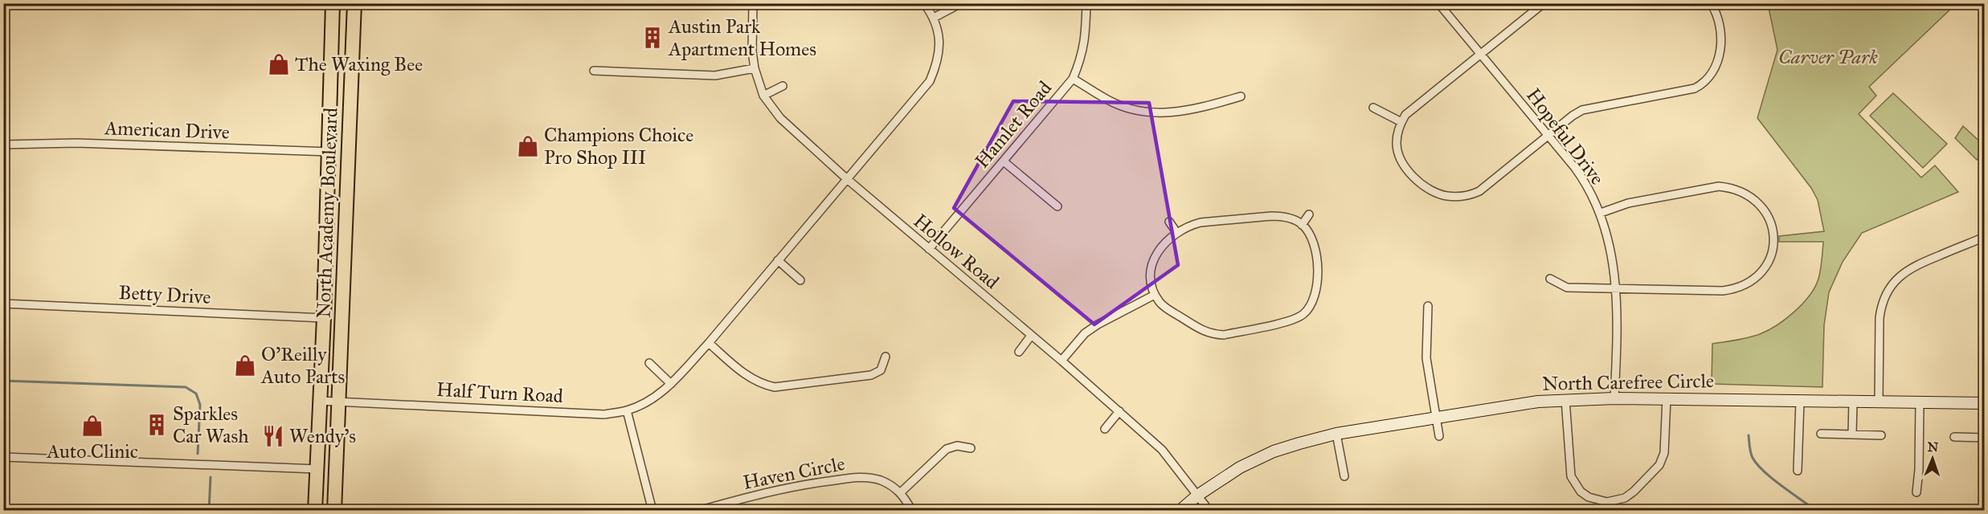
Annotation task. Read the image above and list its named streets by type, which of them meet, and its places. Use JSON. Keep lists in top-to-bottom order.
{
  "streets": {
    "highway": ["North Academy Boulevard"],
    "main road": ["North Carefree Circle"],
    "street": [
      "Hamlet Road",
      "American Drive",
      "Hopeful Drive",
      "Hollow Road",
      "Betty Drive",
      "Half Turn Road",
      "Haven Circle"
    ]
  },
  "crossings": [
    ["Hamlet Road", "Hollow Road"],
    ["American Drive", "North Academy Boulevard"],
    ["Hopeful Drive", "North Carefree Circle"],
    ["North Academy Boulevard", "Betty Drive"],
    ["North Academy Boulevard", "Half Turn Road"],
    ["Hollow Road", "North Carefree Circle"],
    ["Hollow Road", "Half Turn Road"]
  ],
  "parks": ["Carver Park"],
  "places": {
    "building": ["Austin Park Apartment Homes", "Sparkles Car Wash"],
    "shop": [
      "The Waxing Bee",
      "Champions Choice Pro Shop III",
      "O'Reilly Auto Parts",
      "Auto Clinic"
    ],
    "restaurant": ["Wendy's"]
  },
  "north": "top"
}
